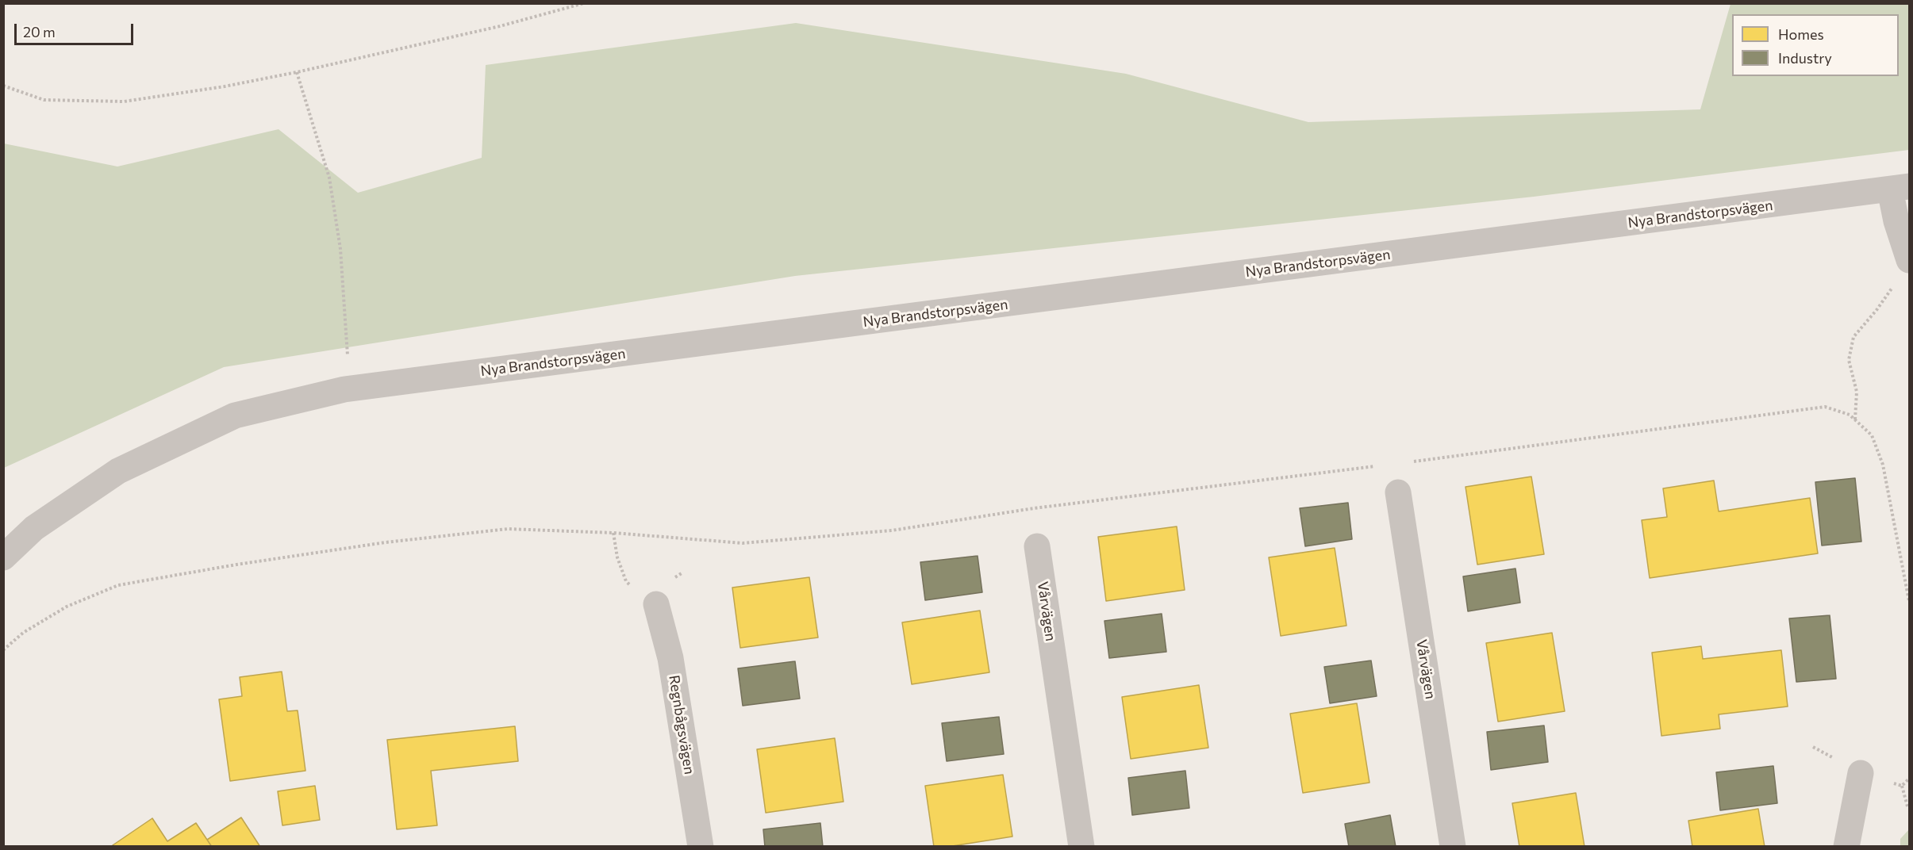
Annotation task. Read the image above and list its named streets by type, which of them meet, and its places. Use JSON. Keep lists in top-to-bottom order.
{
  "streets": {
    "street": ["Nya Brandstorpsvägen", "Vårvägen", "Regnbågsvägen"]
  },
  "legend": ["Homes", "Industry"],
  "scale_bar": "20 m"
}
